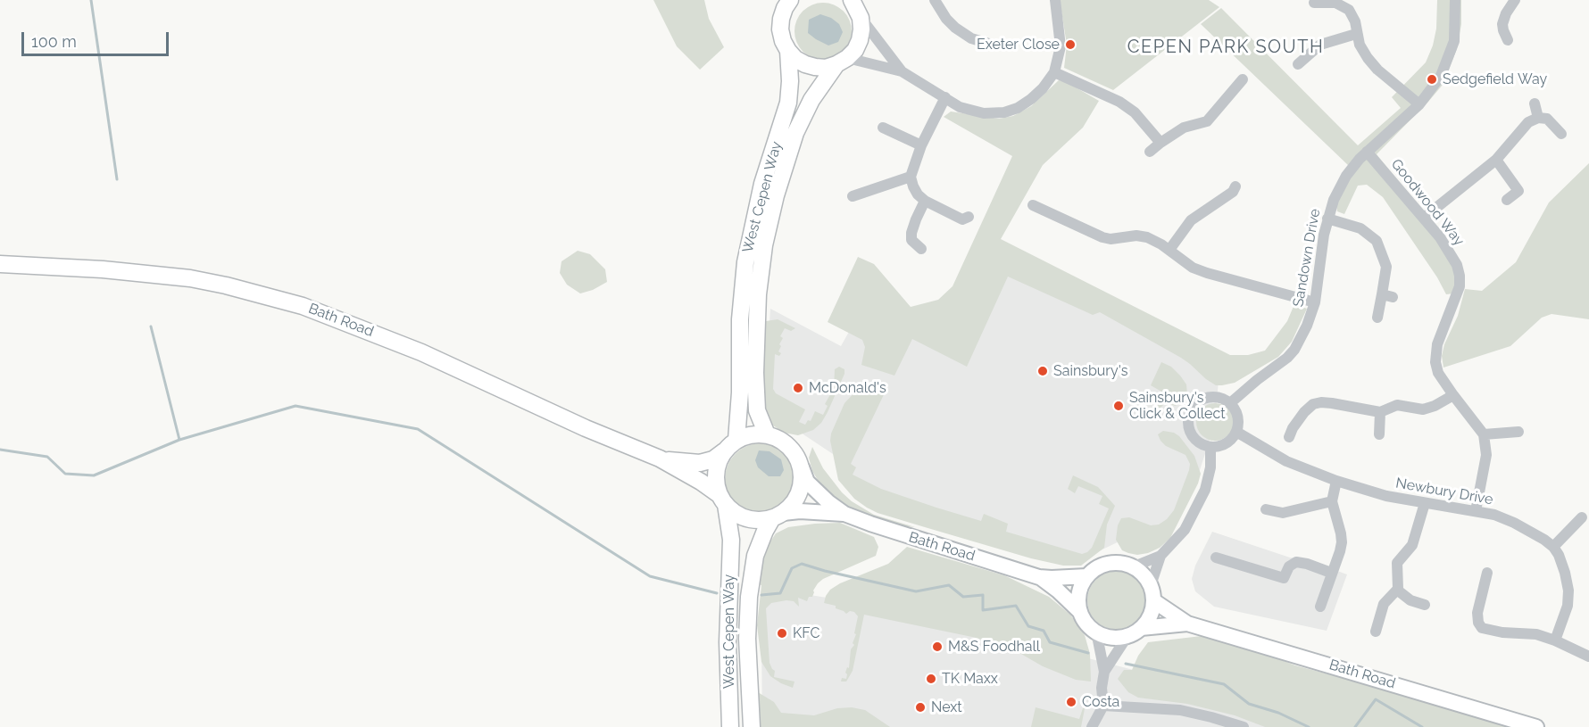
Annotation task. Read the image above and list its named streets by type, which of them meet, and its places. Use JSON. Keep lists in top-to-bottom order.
{
  "streets": {
    "highway": ["West Cepen Way", "Bath Road"],
    "street": ["Goodwood Way", "Sandown Drive", "Newbury Drive"]
  },
  "crossings": [
    ["West Cepen Way", "Bath Road"],
    ["Goodwood Way", "Sandown Drive"],
    ["Sandown Drive", "Newbury Drive"]
  ],
  "districts": ["CEPEN PARK SOUTH"],
  "places": [
    "Exeter Close",
    "Sedgefield Way",
    "Sainsbury's",
    "McDonald's",
    "Sainsbury's Click & Collect",
    "KFC",
    "M&S Foodhall",
    "TK Maxx",
    "Costa",
    "Next"
  ],
  "scale_bar": "100 m"
}
